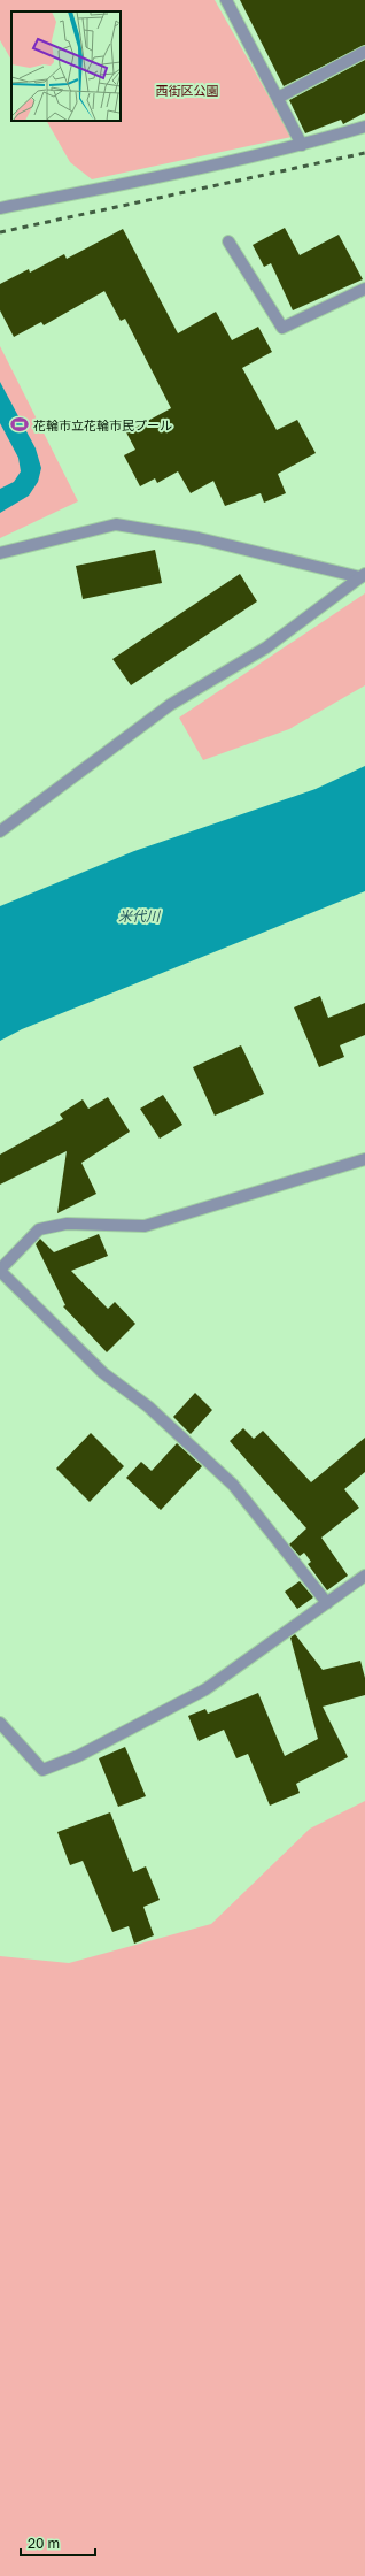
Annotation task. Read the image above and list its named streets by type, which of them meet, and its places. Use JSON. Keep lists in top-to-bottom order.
{
  "water": ["米代川"],
  "parks": ["西街区公園"],
  "places": {
    "sports": ["花輪市立花輪市民プール"]
  },
  "scale_bar": "20 m"
}
